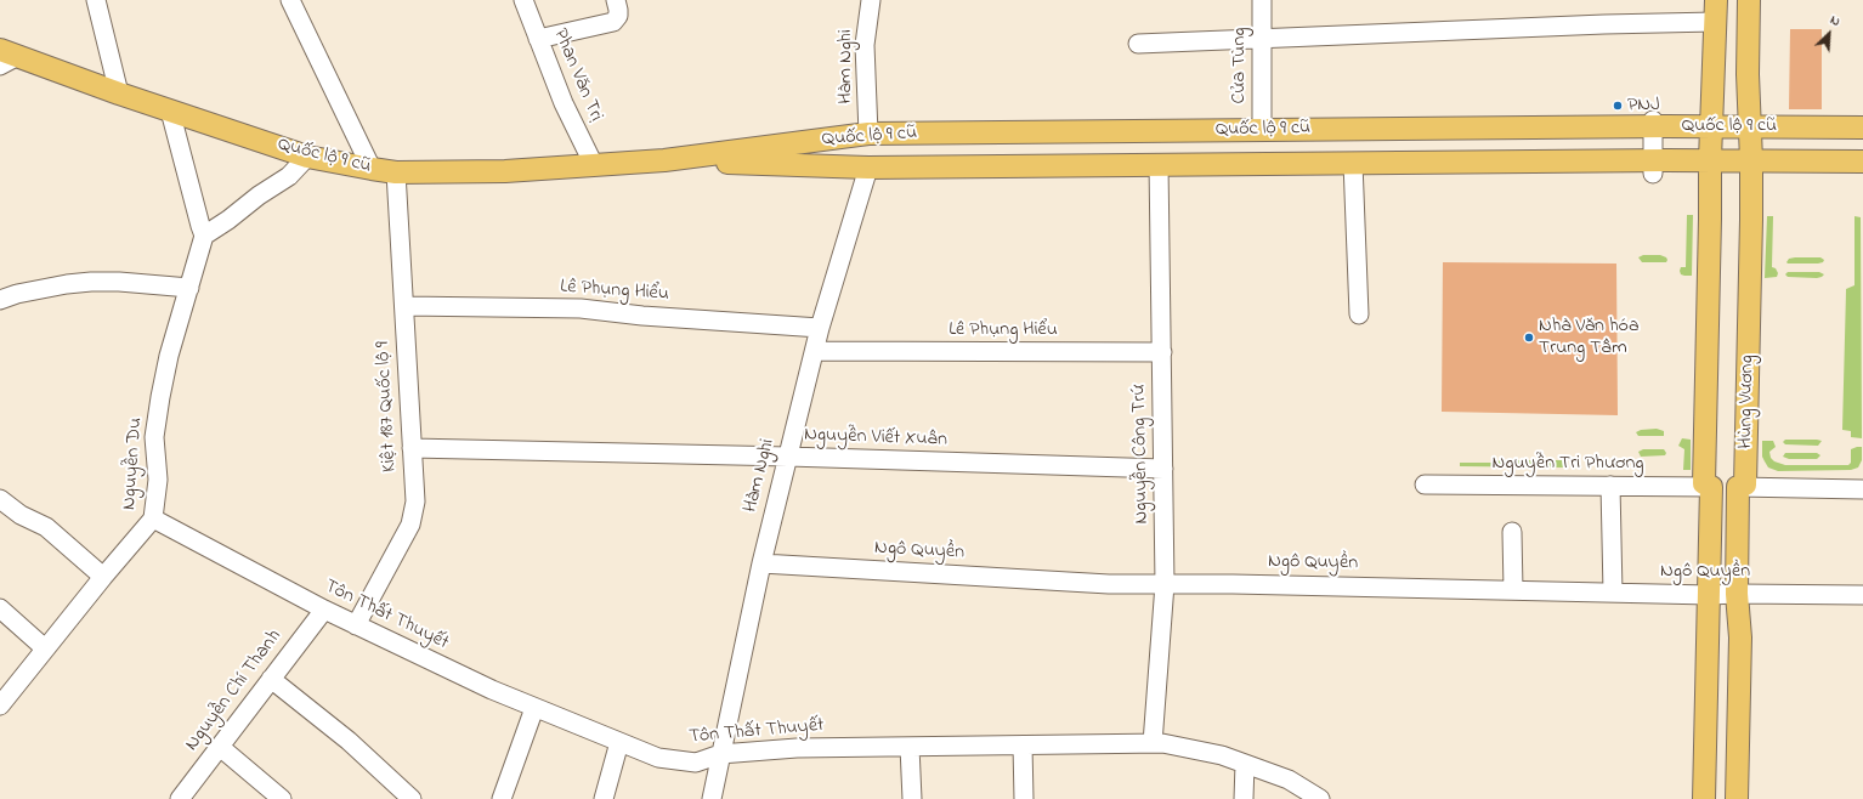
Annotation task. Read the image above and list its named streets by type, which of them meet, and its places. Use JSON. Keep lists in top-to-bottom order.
{
  "streets": {
    "main road": ["Quốc lộ 9 cũ", "Hùng Vương"],
    "street": [
      "Cửa Tùng",
      "Hàm Nghi",
      "Phan Văn Trị",
      "Lê Phụng Hiểu",
      "Kiệt 187 Quốc lộ 9",
      "Nguyễn Viết Xuân",
      "Nguyễn Công Trứ",
      "Nguyễn Du",
      "Nguyễn Tri Phương",
      "Ngô Quyền",
      "Tôn Thất Thuyết",
      "Nguyễn Chí Thanh"
    ]
  },
  "crossings": [
    ["Cửa Tùng", "Quốc lộ 9 cũ"],
    ["Hàm Nghi", "Quốc lộ 9 cũ"],
    ["Hàm Nghi", "Lê Phụng Hiểu"],
    ["Hàm Nghi", "Nguyễn Viết Xuân"],
    ["Hàm Nghi", "Ngô Quyền"],
    ["Hàm Nghi", "Tôn Thất Thuyết"],
    ["Phan Văn Trị", "Quốc lộ 9 cũ"],
    ["Quốc lộ 9 cũ", "Hùng Vương"],
    ["Quốc lộ 9 cũ", "Kiệt 187 Quốc lộ 9"],
    ["Quốc lộ 9 cũ", "Nguyễn Công Trứ"],
    ["Lê Phụng Hiểu", "Kiệt 187 Quốc lộ 9"],
    ["Lê Phụng Hiểu", "Nguyễn Công Trứ"],
    ["Hùng Vương", "Ngô Quyền"],
    ["Kiệt 187 Quốc lộ 9", "Nguyễn Viết Xuân"],
    ["Kiệt 187 Quốc lộ 9", "Tôn Thất Thuyết"],
    ["Nguyễn Viết Xuân", "Nguyễn Công Trứ"],
    ["Nguyễn Công Trứ", "Ngô Quyền"],
    ["Nguyễn Công Trứ", "Tôn Thất Thuyết"],
    ["Nguyễn Du", "Tôn Thất Thuyết"],
    ["Tôn Thất Thuyết", "Nguyễn Chí Thanh"]
  ],
  "places": ["PNJ", "Nhà Văn hóa Trung Tâm"],
  "north": "top right"
}
